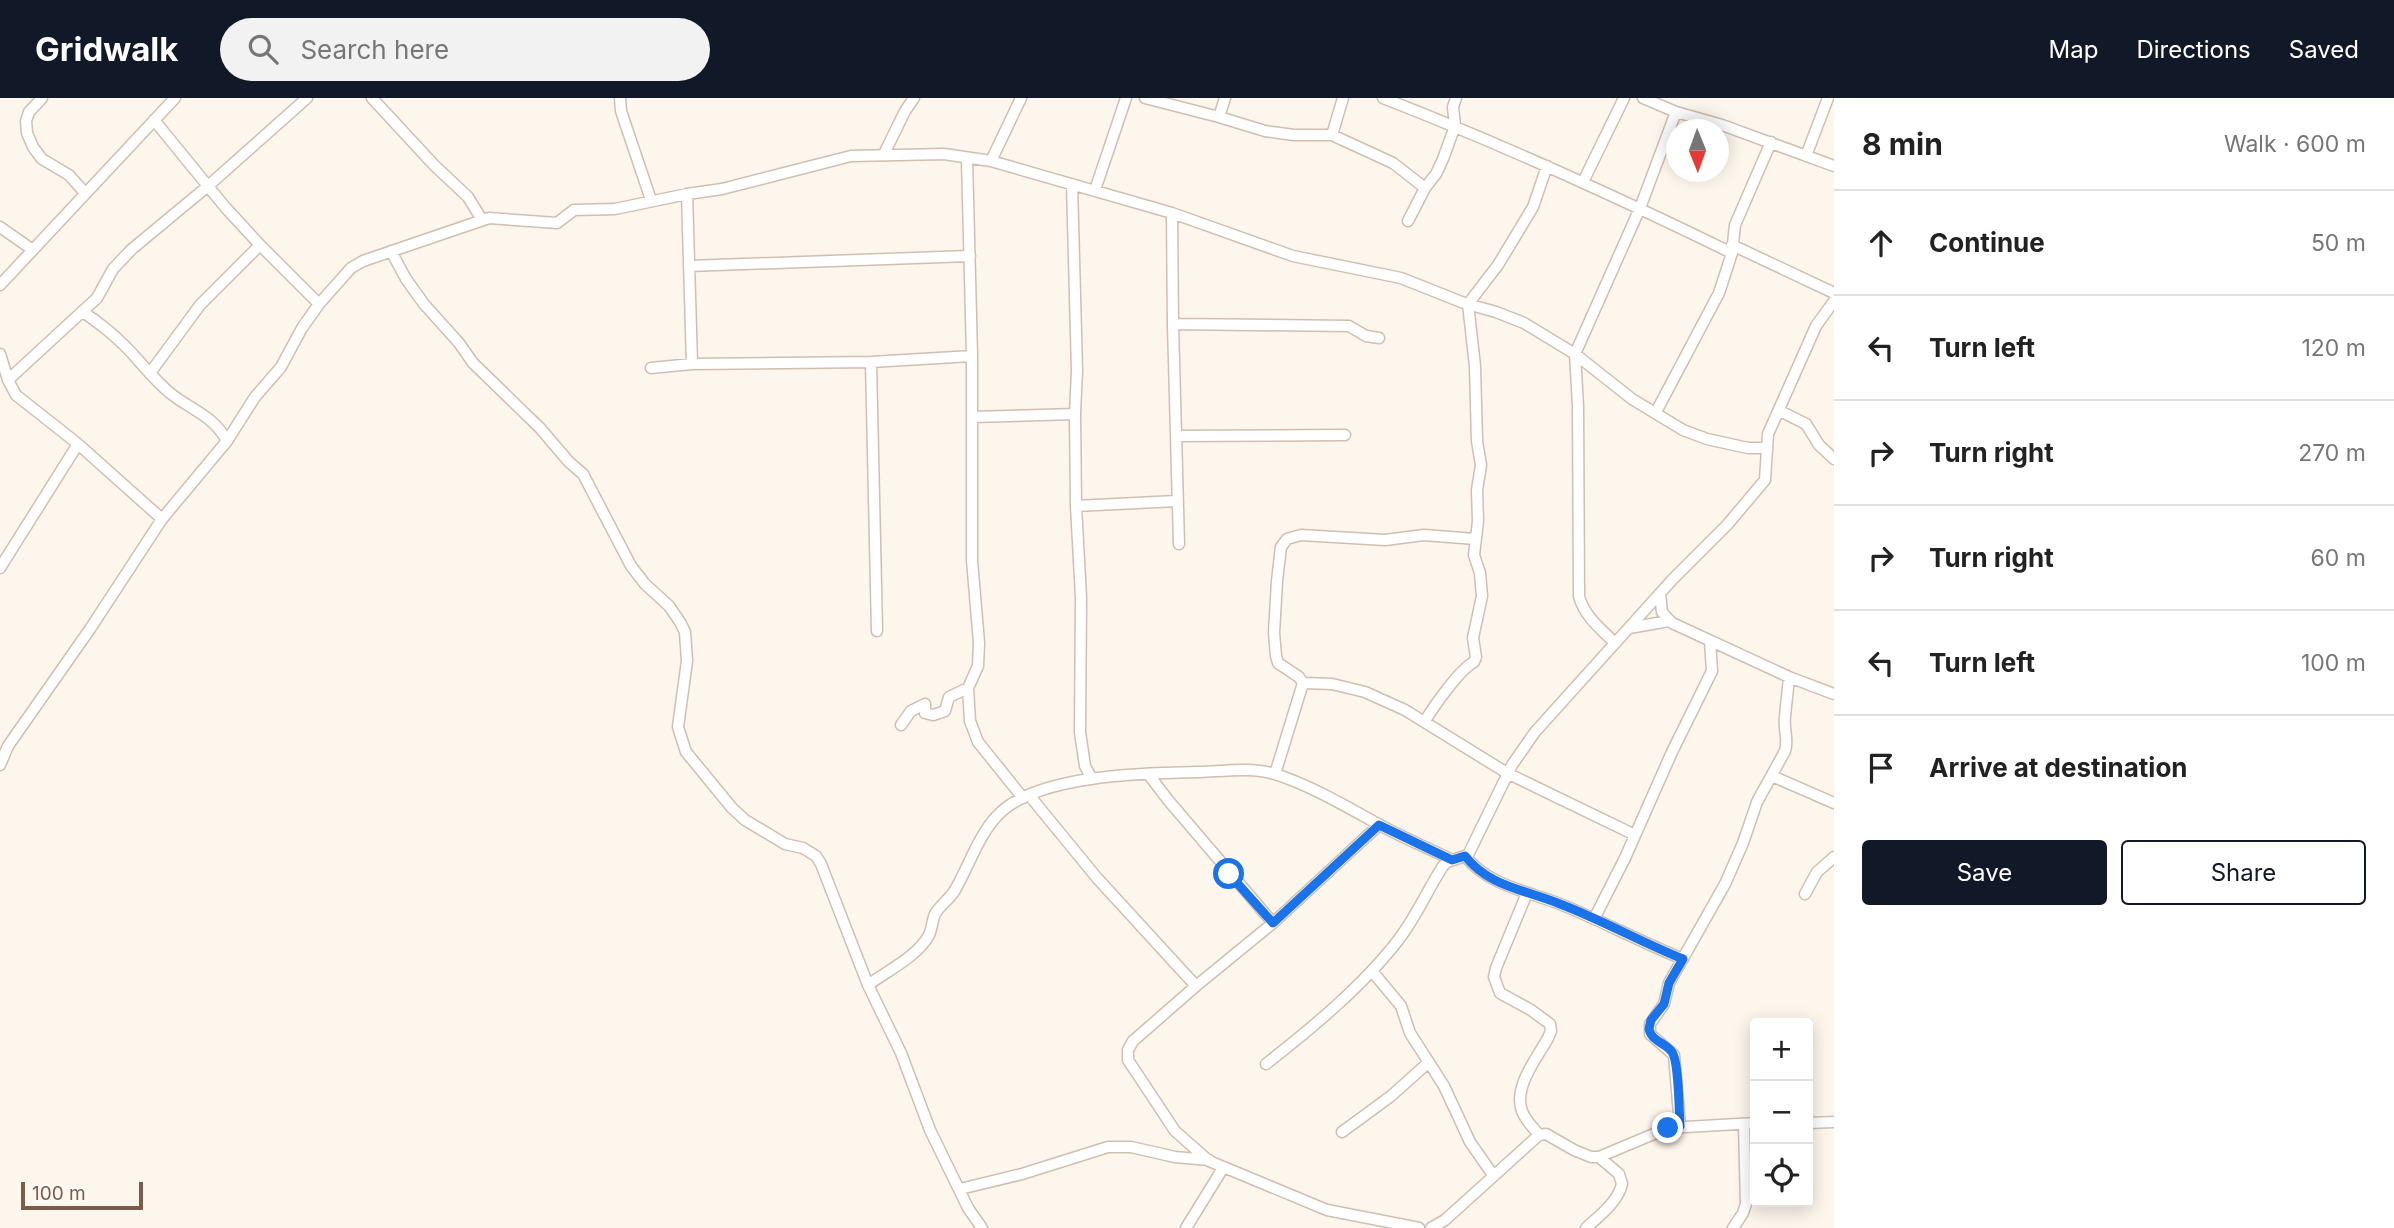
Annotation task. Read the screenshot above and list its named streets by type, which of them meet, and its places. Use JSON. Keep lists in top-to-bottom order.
{
  "scale_bar": "100 m",
  "north": "bottom",
  "page": {
    "header": "Gridwalk",
    "search": "Search here",
    "nav": ["Map", "Directions", "Saved"],
    "heading": ["8 min", "Walk · 600 m"],
    "list": [
      ["Continue", "50 m"],
      ["Turn left", "120 m"],
      ["Turn right", "270 m"],
      ["Turn right", "60 m"],
      ["Turn left", "100 m"],
      "Arrive at destination"
    ],
    "buttons": ["Save", "Share"],
    "map_buttons": ["+", "−"],
    "scale": "100 m"
  }
}
